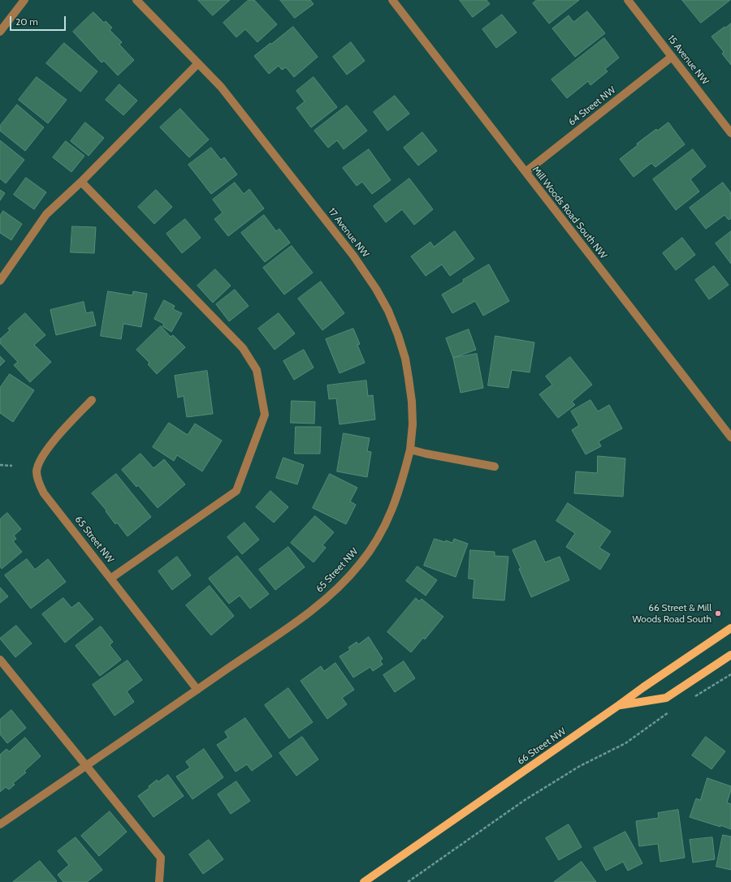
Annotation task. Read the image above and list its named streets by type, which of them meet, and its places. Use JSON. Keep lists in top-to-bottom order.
{
  "streets": {
    "main road": ["66 Street NW"],
    "street": [
      "15 Avenue NW",
      "64 Street NW",
      "Mill Woods Road South NW",
      "17 Avenue NW",
      "65 Street NW"
    ]
  },
  "crossings": [
    ["15 Avenue NW", "64 Street NW"],
    ["64 Street NW", "Mill Woods Road South NW"],
    ["17 Avenue NW", "65 Street NW"]
  ],
  "places": ["66 Street & Mill Woods Road South"],
  "scale_bar": "20 m"
}
